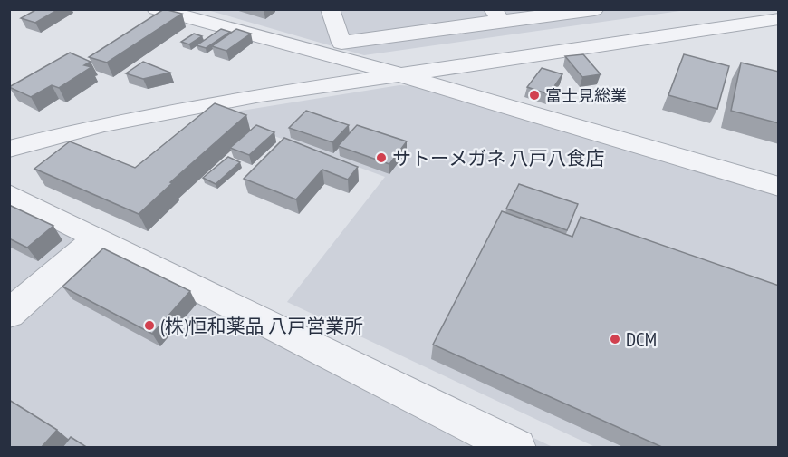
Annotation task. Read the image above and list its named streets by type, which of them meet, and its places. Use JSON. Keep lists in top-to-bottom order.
{
  "places": [
    "富士見総業",
    "サトーメガネ 八戸八食店",
    "(株)恒和薬品 八戸営業所",
    "DCM"
  ]
}
